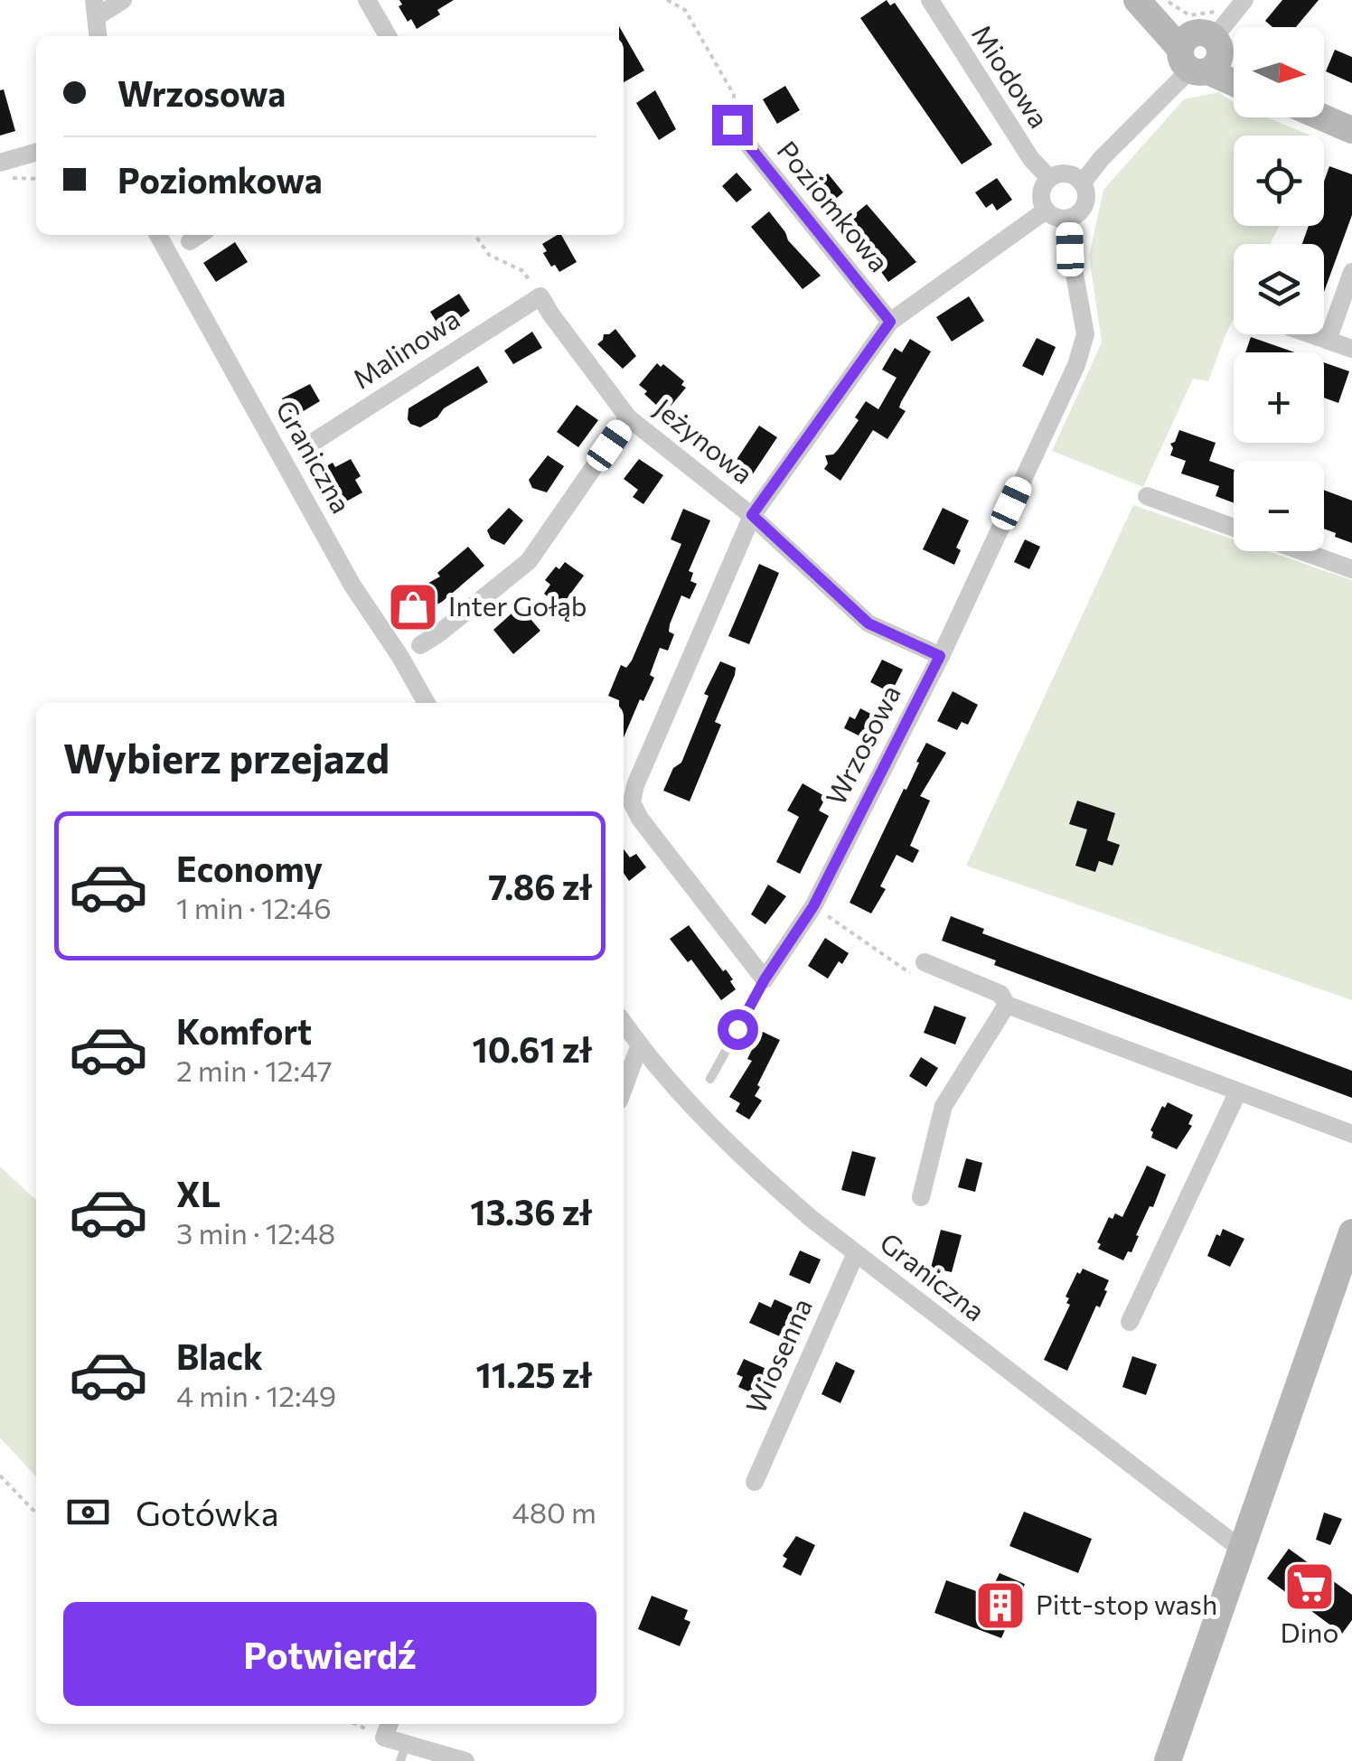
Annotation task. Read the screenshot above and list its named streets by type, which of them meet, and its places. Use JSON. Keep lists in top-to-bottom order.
{
  "streets": {
    "street": [
      "Miodowa",
      "Poziomkowa",
      "Malinowa",
      "Jeżynowa",
      "Graniczna",
      "Wrzosowa",
      "Wiosenna"
    ]
  },
  "crossings": [
    ["Miodowa", "Wrzosowa"],
    ["Malinowa", "Jeżynowa"],
    ["Jeżynowa", "Wrzosowa"],
    ["Graniczna", "Wiosenna"]
  ],
  "places": {
    "shop": ["Inter Gołąb"],
    "supermarket": ["Dino"],
    "building": ["Pitt-stop wash"]
  },
  "north": "right",
  "page": {
    "map_buttons": ["+", "−"],
    "banner": ["Wrzosowa", "Poziomkowa"],
    "heading": "Wybierz przejazd",
    "list": [
      {
        "name": "Economy",
        "note": "1 min · 12:46",
        "value": "7.86 zł"
      },
      {
        "name": "Komfort",
        "note": "2 min · 12:47",
        "value": "10.61 zł"
      },
      {
        "name": "XL",
        "note": "3 min · 12:48",
        "value": "13.36 zł"
      },
      {
        "name": "Black",
        "note": "4 min · 12:49",
        "value": "11.25 zł"
      }
    ],
    "pay": ["Gotówka", "480 m"],
    "buttons": "Potwierdź"
  }
}
